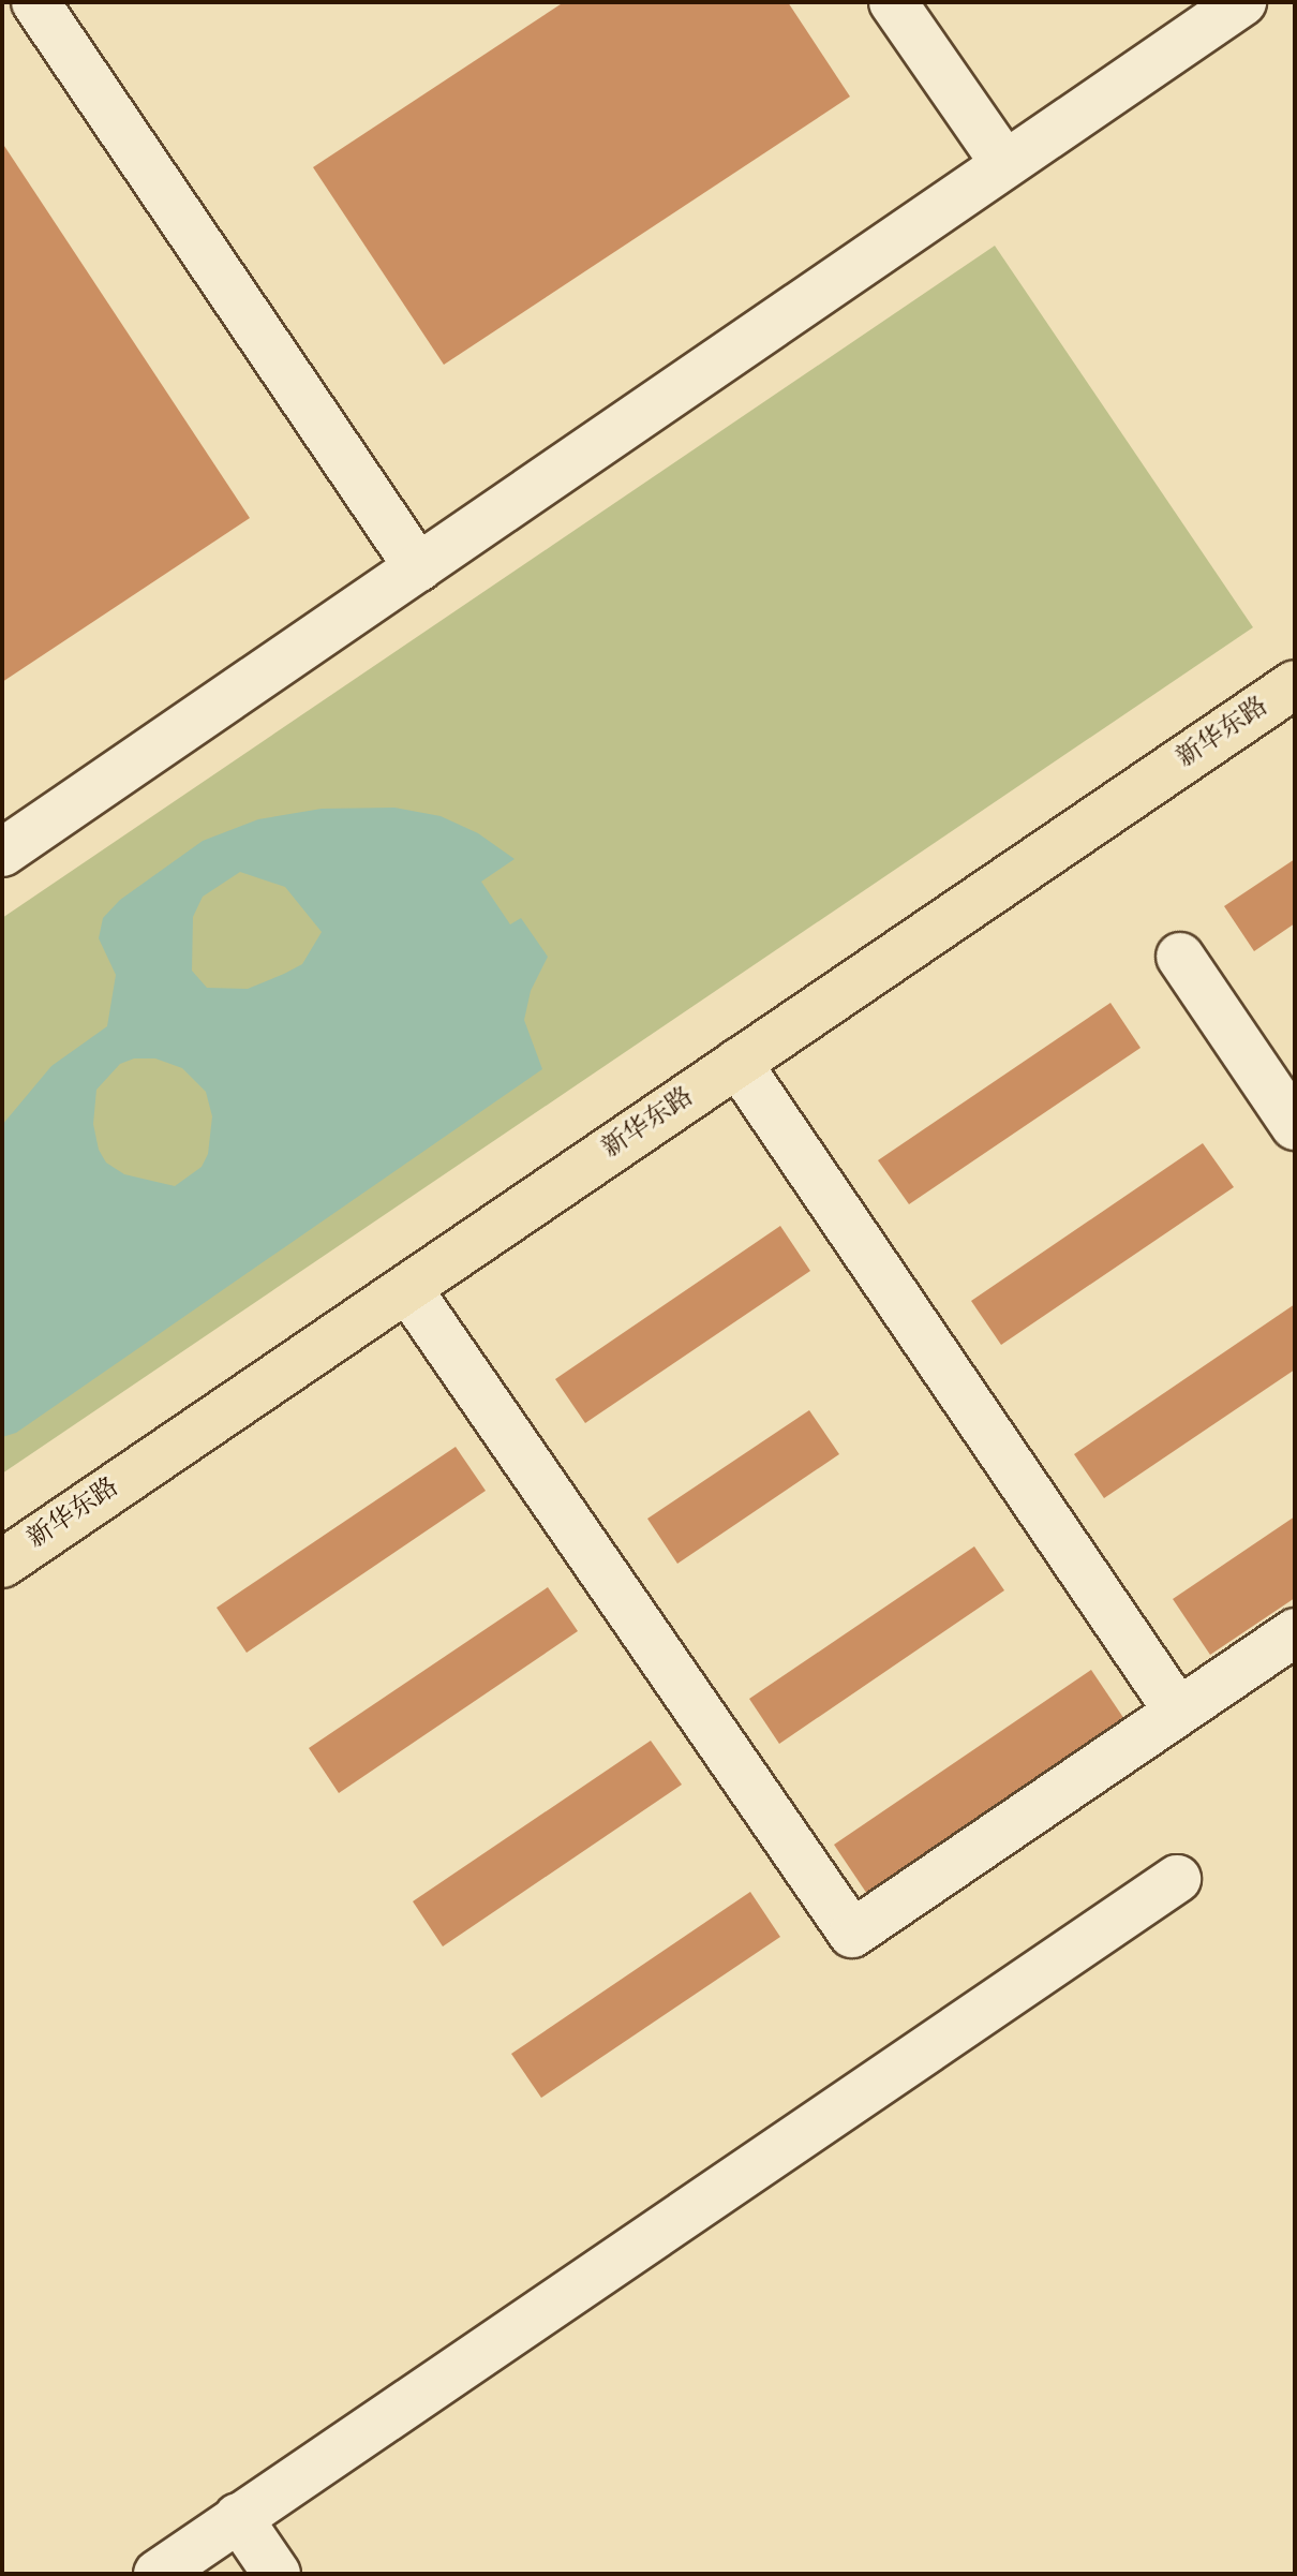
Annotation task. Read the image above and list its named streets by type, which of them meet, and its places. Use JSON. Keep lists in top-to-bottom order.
{
  "streets": {
    "main road": ["新华东路"]
  }
}
